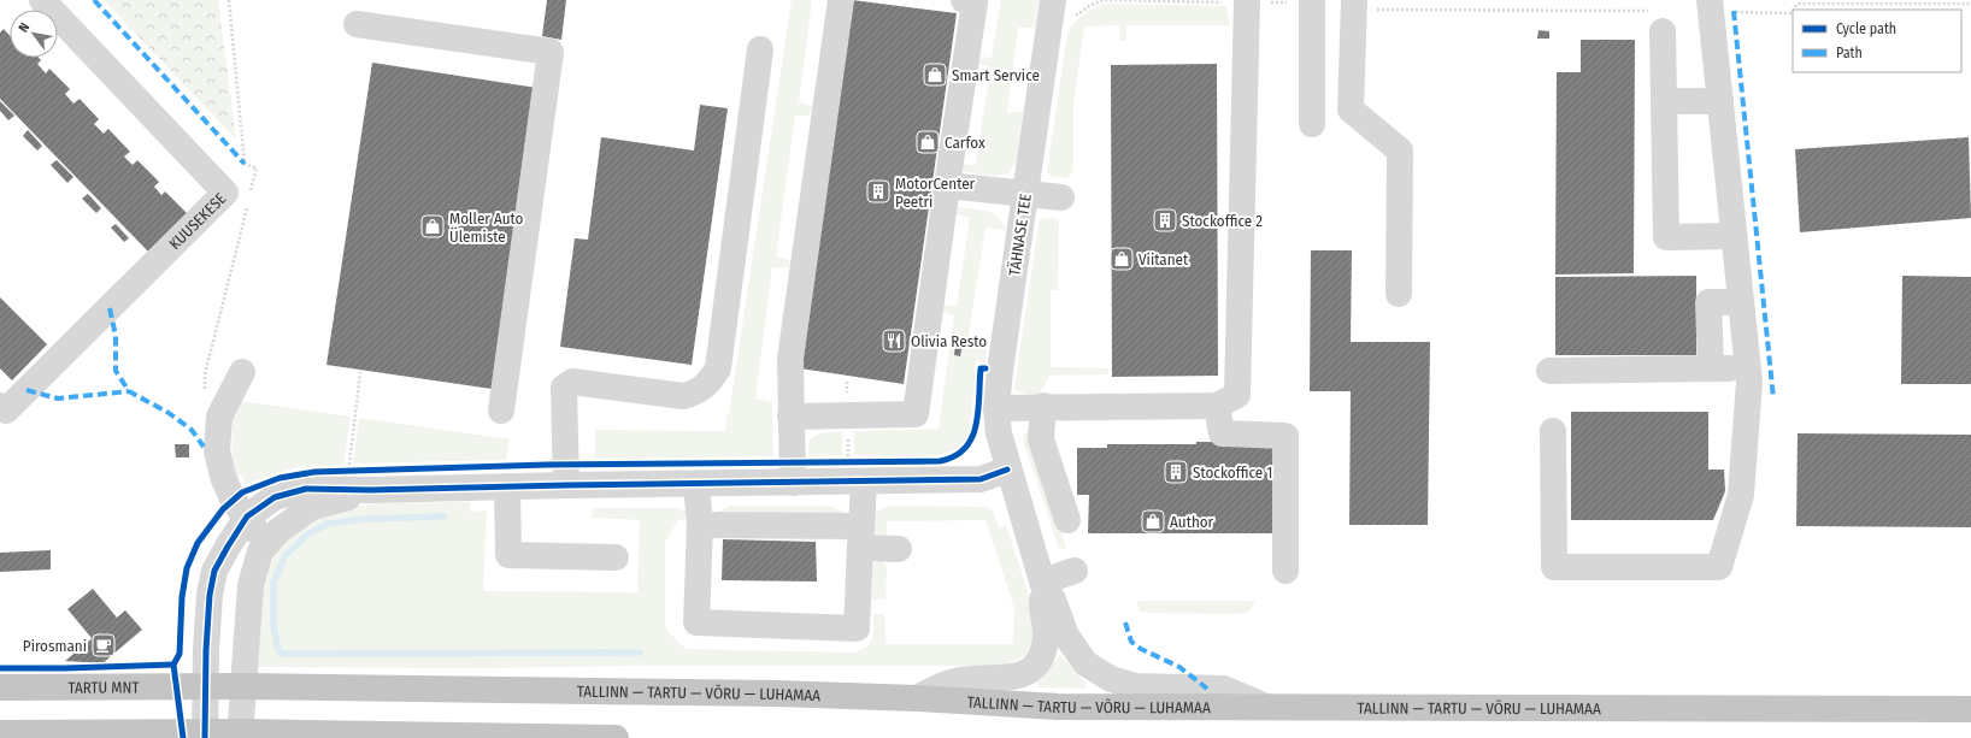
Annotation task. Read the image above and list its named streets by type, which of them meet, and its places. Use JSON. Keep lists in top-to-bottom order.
{
  "streets": {
    "highway": ["TARTU MNT", "TALLINN — TARTU — VÕRU — LUHAMAA"],
    "street": ["KUUSEKESE", "TÄHNASE TEE"]
  },
  "crossings": [
    ["TARTU MNT", "TALLINN — TARTU — VÕRU — LUHAMAA"]
  ],
  "places": {
    "shop": [
      "Smart Service",
      "Carfox",
      "Moller Auto Ülemiste",
      "Viitanet",
      "Author"
    ],
    "building": ["MotorCenter Peetri", "Stockoffice 2", "Stockoffice 1"],
    "restaurant": ["Olivia Resto"],
    "cafe": ["Pirosmani"]
  },
  "legend": ["Cycle path", "Path"],
  "north": "top left"
}
